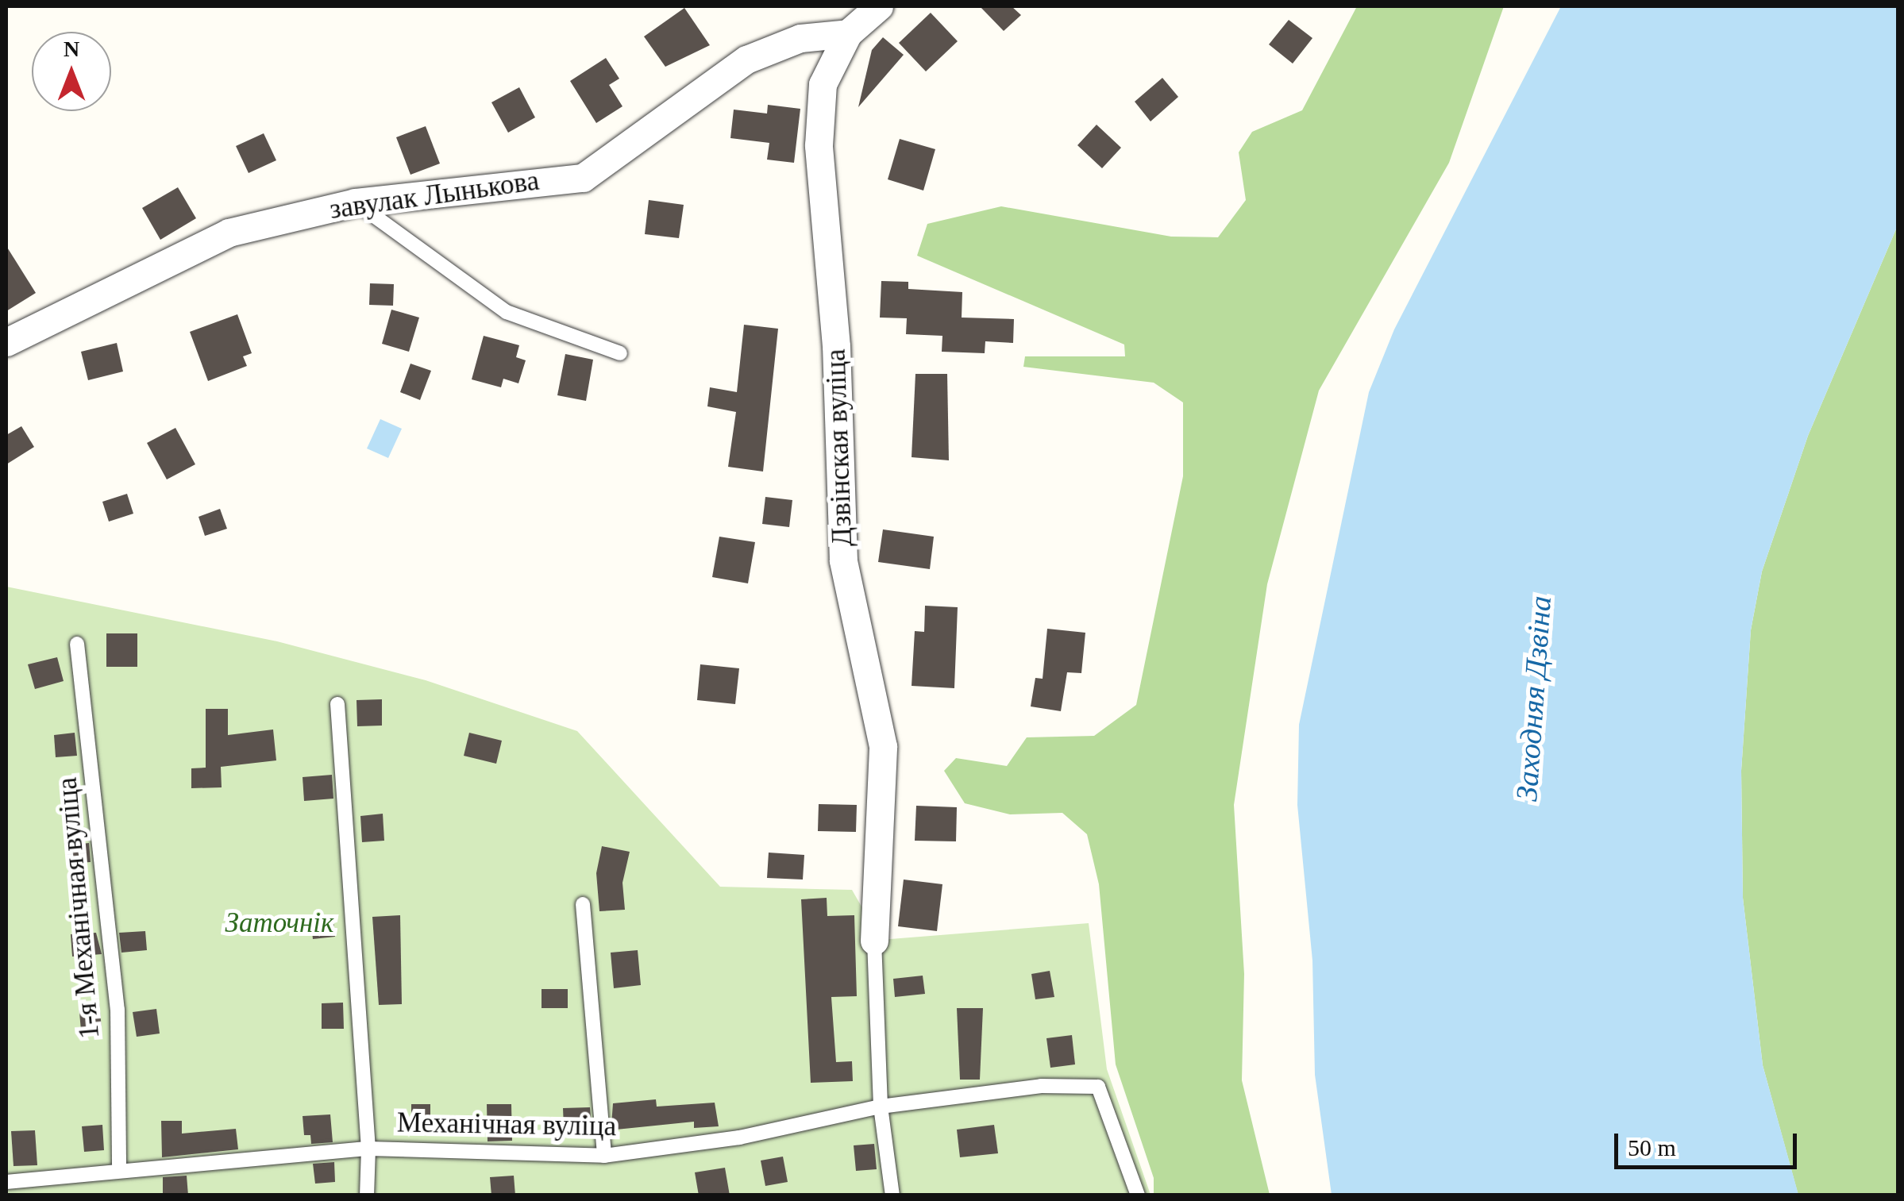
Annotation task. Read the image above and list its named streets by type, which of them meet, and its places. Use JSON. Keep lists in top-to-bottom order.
{
  "streets": {
    "street": ["завулак Лынькова", "Дзвінская вуліца"],
    "lane": ["1-я Механічная вуліца", "Механічная вуліца"]
  },
  "crossings": [
    ["завулак Лынькова", "Дзвінская вуліца"],
    ["1-я Механічная вуліца", "Механічная вуліца"]
  ],
  "water": ["Заходняя Дзвіна"],
  "parks": ["Заточнік"],
  "scale_bar": "50 m",
  "north": "top"
}
